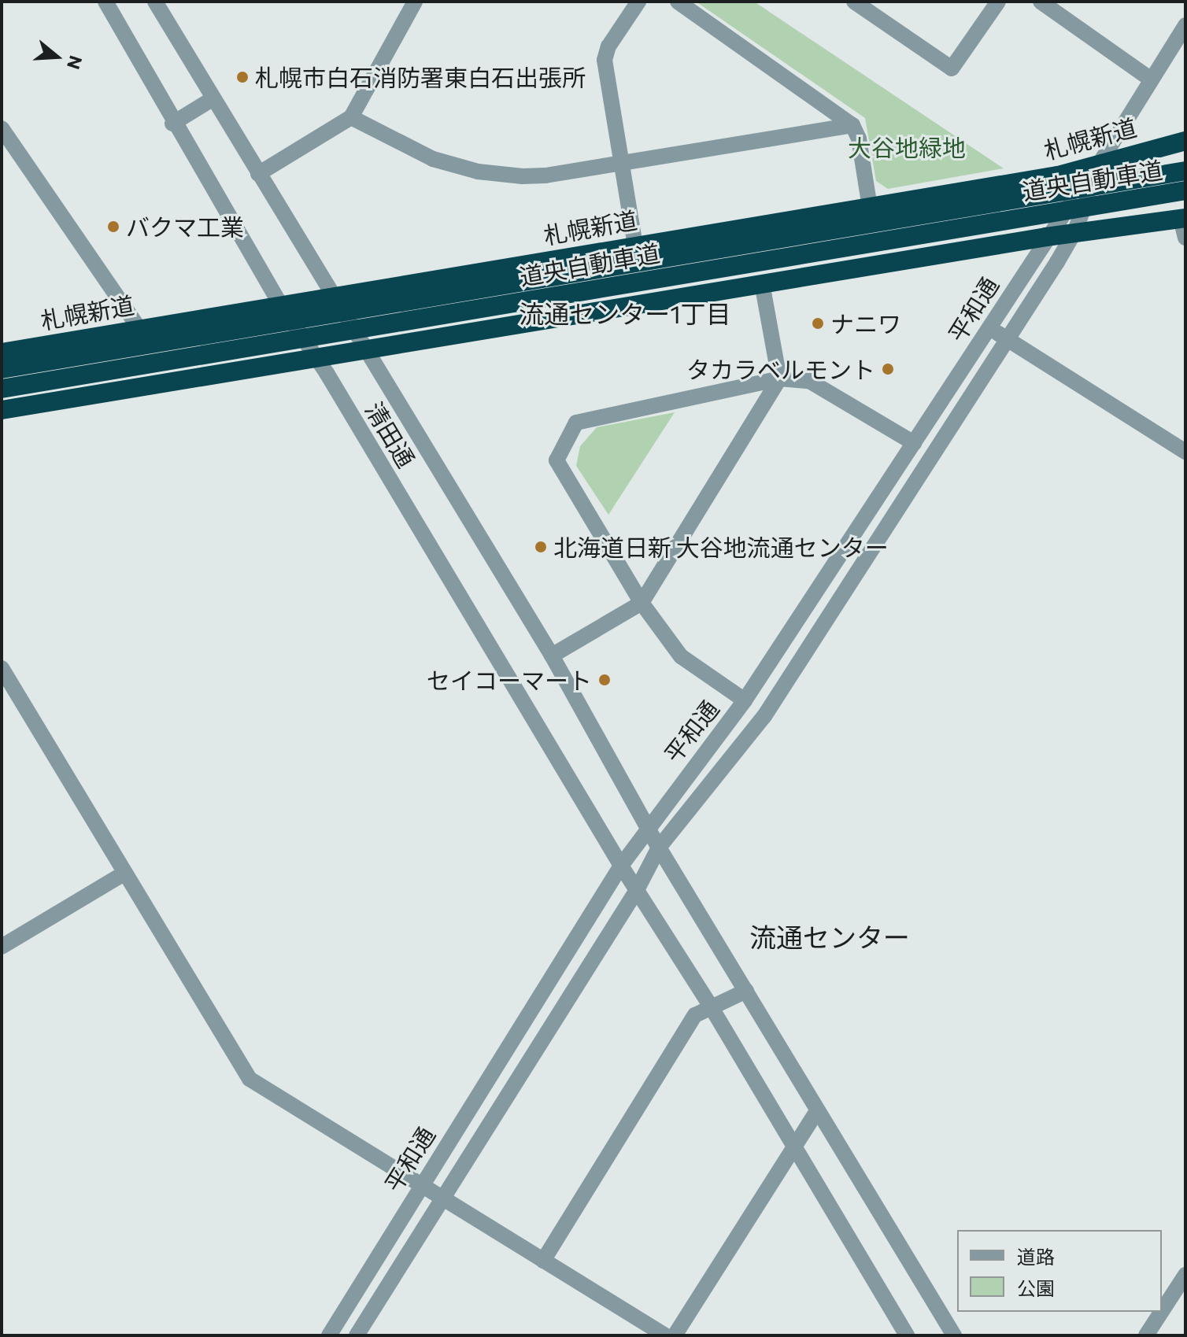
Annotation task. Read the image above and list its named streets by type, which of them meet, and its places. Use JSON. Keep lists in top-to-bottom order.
{
  "streets": {
    "highway": ["札幌新道", "道央自動車道"],
    "street": ["平和通", "清田通"]
  },
  "crossings": [
    ["札幌新道", "平和通"],
    ["札幌新道", "清田通"],
    ["平和通", "清田通"]
  ],
  "districts": ["流通センター1丁目", "流通センター"],
  "parks": ["大谷地緑地"],
  "places": [
    "札幌市白石消防署東白石出張所",
    "バクマ工業",
    "ナニワ",
    "タカラベルモント",
    "北海道日新 大谷地流通センター",
    "セイコーマート"
  ],
  "legend": ["道路", "公園"],
  "north": "right"
}
